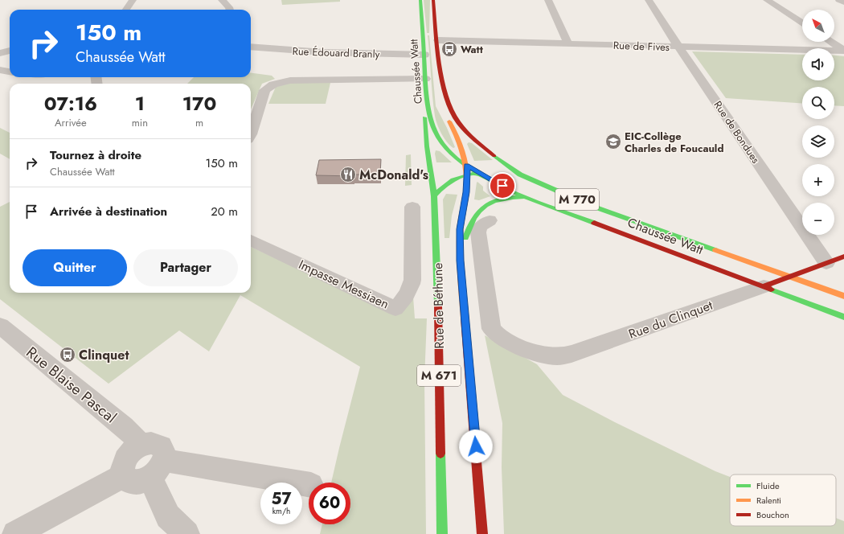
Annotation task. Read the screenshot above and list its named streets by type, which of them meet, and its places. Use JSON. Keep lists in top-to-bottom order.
{
  "streets": {
    "main road": [
      "Chaussée Watt",
      "M 770",
      "Rue de Béthune",
      "Rue du Clinquet",
      "M 671"
    ],
    "street": [
      "Rue de Fives",
      "Rue Édouard Branly",
      "Rue de Bondues",
      "Impasse Messiaen",
      "Rue Blaise Pascal"
    ]
  },
  "crossings": [
    ["Rue de Fives", "Chaussée Watt"],
    ["Rue de Fives", "Rue de Bondues"],
    ["Rue Édouard Branly", "Chaussée Watt"],
    ["Chaussée Watt", "Rue de Béthune"],
    ["Chaussée Watt", "Rue du Clinquet"],
    ["Rue de Bondues", "Rue du Clinquet"]
  ],
  "places": {
    "bus stop": ["Watt", "Clinquet"],
    "school or university": ["EIC-Collège Charles de Foucauld"],
    "restaurant": ["McDonald's"]
  },
  "legend": ["Fluide", "Ralenti", "Bouchon"],
  "north": "top left",
  "page": {
    "map_buttons": ["+", "−"],
    "turn": ["150 m", "Chaussée Watt"],
    "eta": [
      "07:16",
      "Arrivée",
      "1",
      "min",
      "170",
      "m"
    ],
    "list": [
      {
        "name": "Tournez à droite",
        "note": "Chaussée Watt",
        "value": "150 m"
      },
      {
        "name": "Arrivée à destination",
        "value": "20 m"
      }
    ],
    "buttons": ["Quitter", "Partager"],
    "speed": "57 km/h",
    "limit": "60"
  }
}
